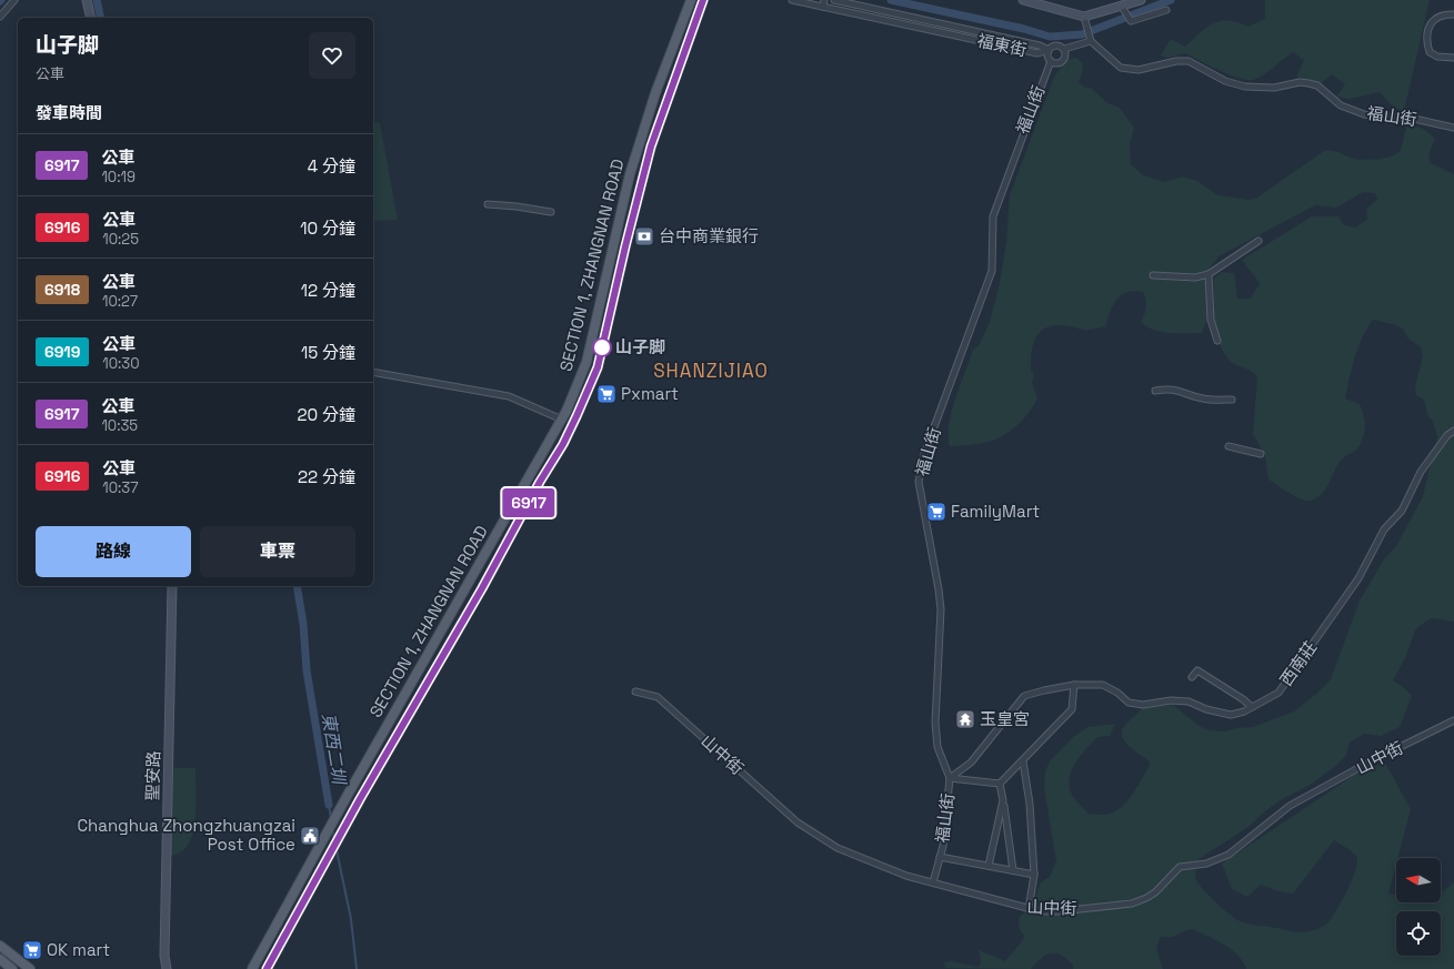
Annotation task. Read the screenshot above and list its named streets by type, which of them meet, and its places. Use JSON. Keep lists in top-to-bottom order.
{
  "streets": {
    "main road": ["SECTION 1, ZHANGNAN ROAD"],
    "street": [
      "福東街",
      "福山街",
      "西南莊",
      "山中街",
      "聖安路"
    ]
  },
  "crossings": [
    ["福東街", "福山街"],
    ["福山街", "西南莊"],
    ["福山街", "山中街"]
  ],
  "districts": ["SHANZIJIAO"],
  "water": ["東西二圳"],
  "places": {
    "bank": ["台中商業銀行"],
    "other": ["山子脚"],
    "supermarket": ["Pxmart", "FamilyMart", "OK mart"],
    "temple": ["玉皇宮"],
    "public building": ["Changhua Zhongzhuangzai Post Office"]
  },
  "lines": ["bus line 6917"],
  "north": "left",
  "page": {
    "on_map": "6917",
    "heading": [
      ["山子脚", "公車"],
      "發車時間"
    ],
    "list": [
      {
        "mark": "6917",
        "name": "公車",
        "note": "10:19",
        "value": "4 分鐘"
      },
      {
        "mark": "6916",
        "name": "公車",
        "note": "10:25",
        "value": "10 分鐘"
      },
      {
        "mark": "6918",
        "name": "公車",
        "note": "10:27",
        "value": "12 分鐘"
      },
      {
        "mark": "6919",
        "name": "公車",
        "note": "10:30",
        "value": "15 分鐘"
      },
      {
        "mark": "6917",
        "name": "公車",
        "note": "10:35",
        "value": "20 分鐘"
      },
      {
        "mark": "6916",
        "name": "公車",
        "note": "10:37",
        "value": "22 分鐘"
      }
    ],
    "buttons": ["路線", "車票"]
  }
}
